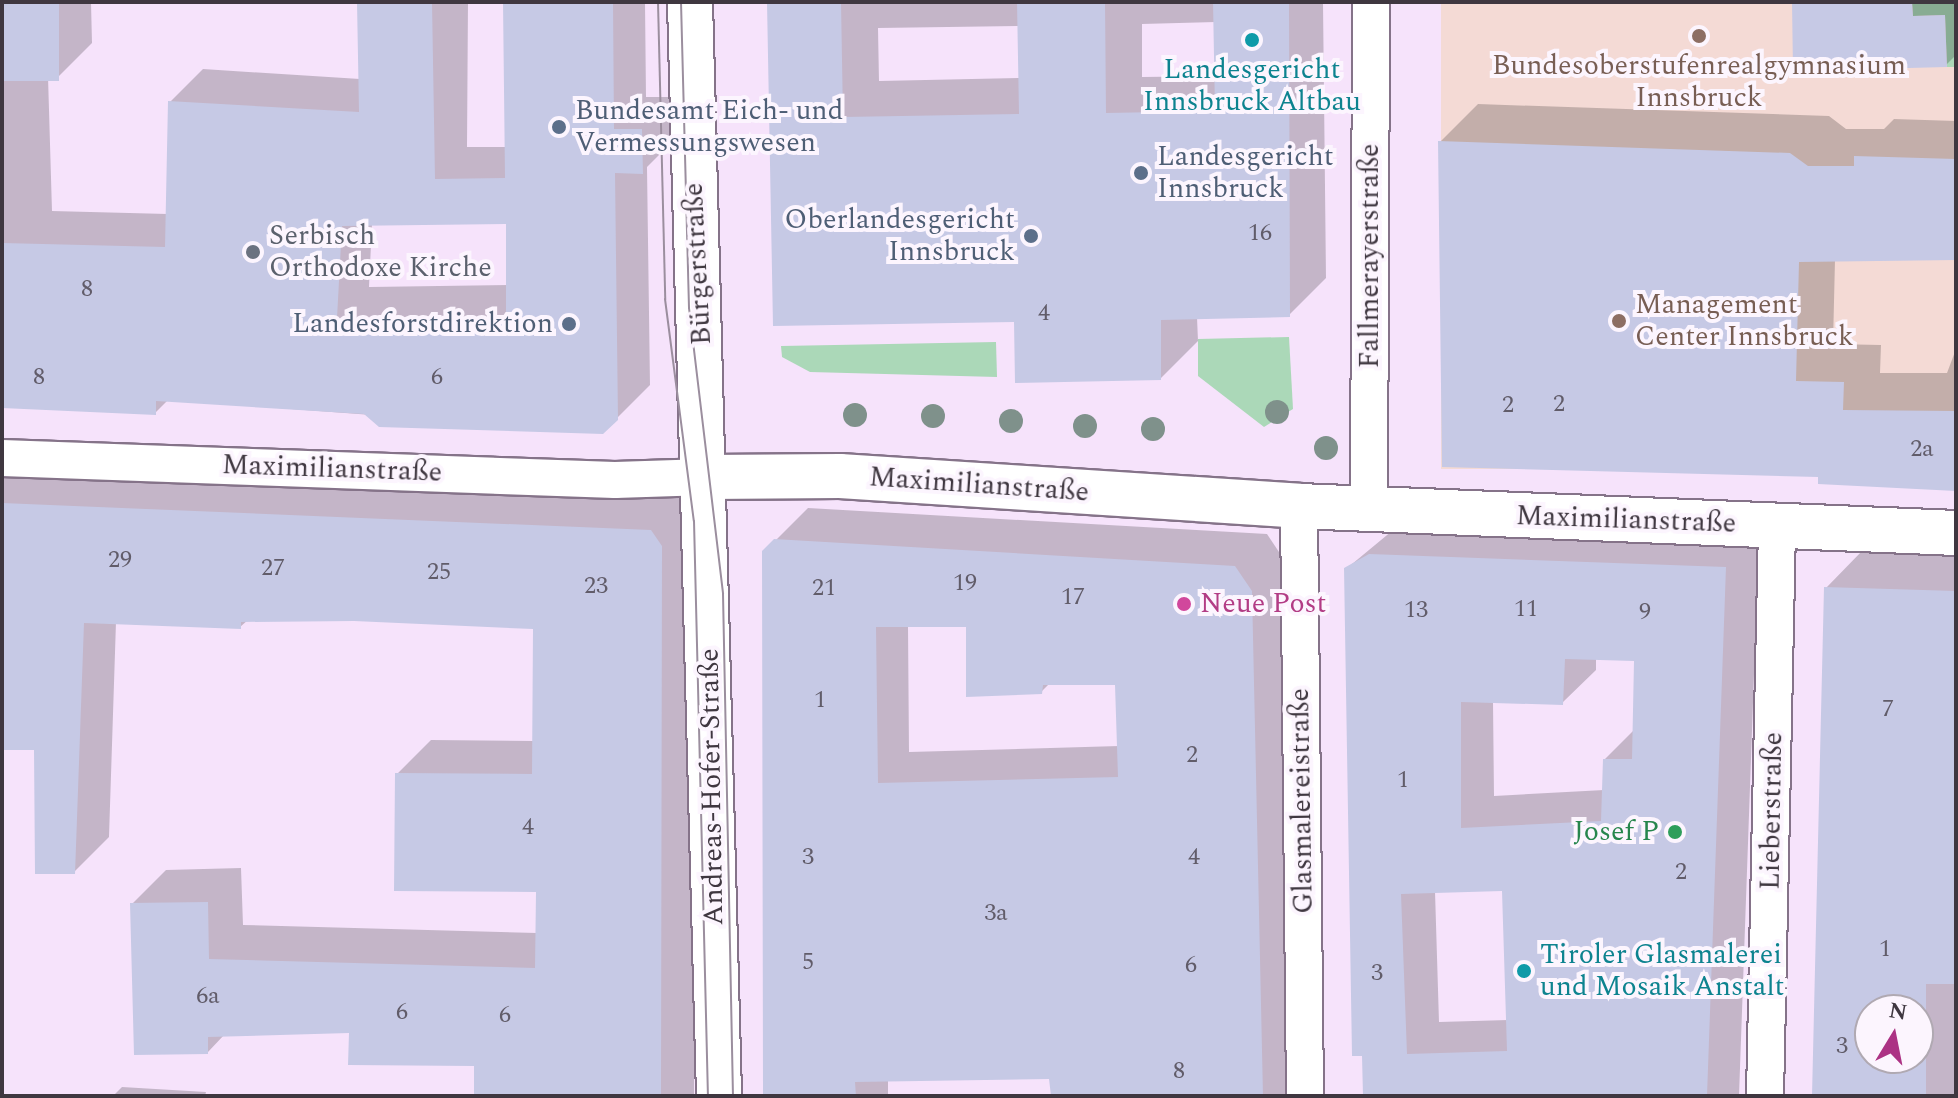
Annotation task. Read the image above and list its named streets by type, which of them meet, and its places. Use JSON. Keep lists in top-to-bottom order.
{
  "streets": {
    "street": [
      "Fallmerayerstraße",
      "Bürgerstraße",
      "Maximilianstraße",
      "Andreas-Hofer-Straße",
      "Glasmalereistraße",
      "Lieberstraße"
    ]
  },
  "crossings": [
    ["Fallmerayerstraße", "Maximilianstraße"],
    ["Bürgerstraße", "Maximilianstraße"],
    ["Bürgerstraße", "Andreas-Hofer-Straße"],
    ["Maximilianstraße", "Andreas-Hofer-Straße"],
    ["Maximilianstraße", "Glasmalereistraße"],
    ["Maximilianstraße", "Lieberstraße"]
  ],
  "places": [
    "Bundesoberstufenrealgymnasium Innsbruck",
    "Landesgericht Innsbruck Altbau",
    "Bundesamt Eich- und Vermessungswesen",
    "Landesgericht Innsbruck",
    "Oberlandesgericht Innsbruck",
    "Serbisch Orthodoxe Kirche",
    "Management Center Innsbruck",
    "Landesforstdirektion",
    "Neue Post",
    "Josef P",
    "Tiroler Glasmalerei und Mosaik Anstalt"
  ],
  "house_numbers": [
    "16",
    "8",
    "4",
    "8",
    "6",
    "2",
    "2",
    "2a",
    "29",
    "27",
    "25",
    "19",
    "23",
    "21",
    "17",
    "11",
    "13",
    "9",
    "1",
    "7",
    "2",
    "1",
    "4",
    "3",
    "4",
    "2",
    "3a",
    "1",
    "5",
    "6",
    "3",
    "6a",
    "6",
    "6",
    "3",
    "8"
  ],
  "north": "top"
}
